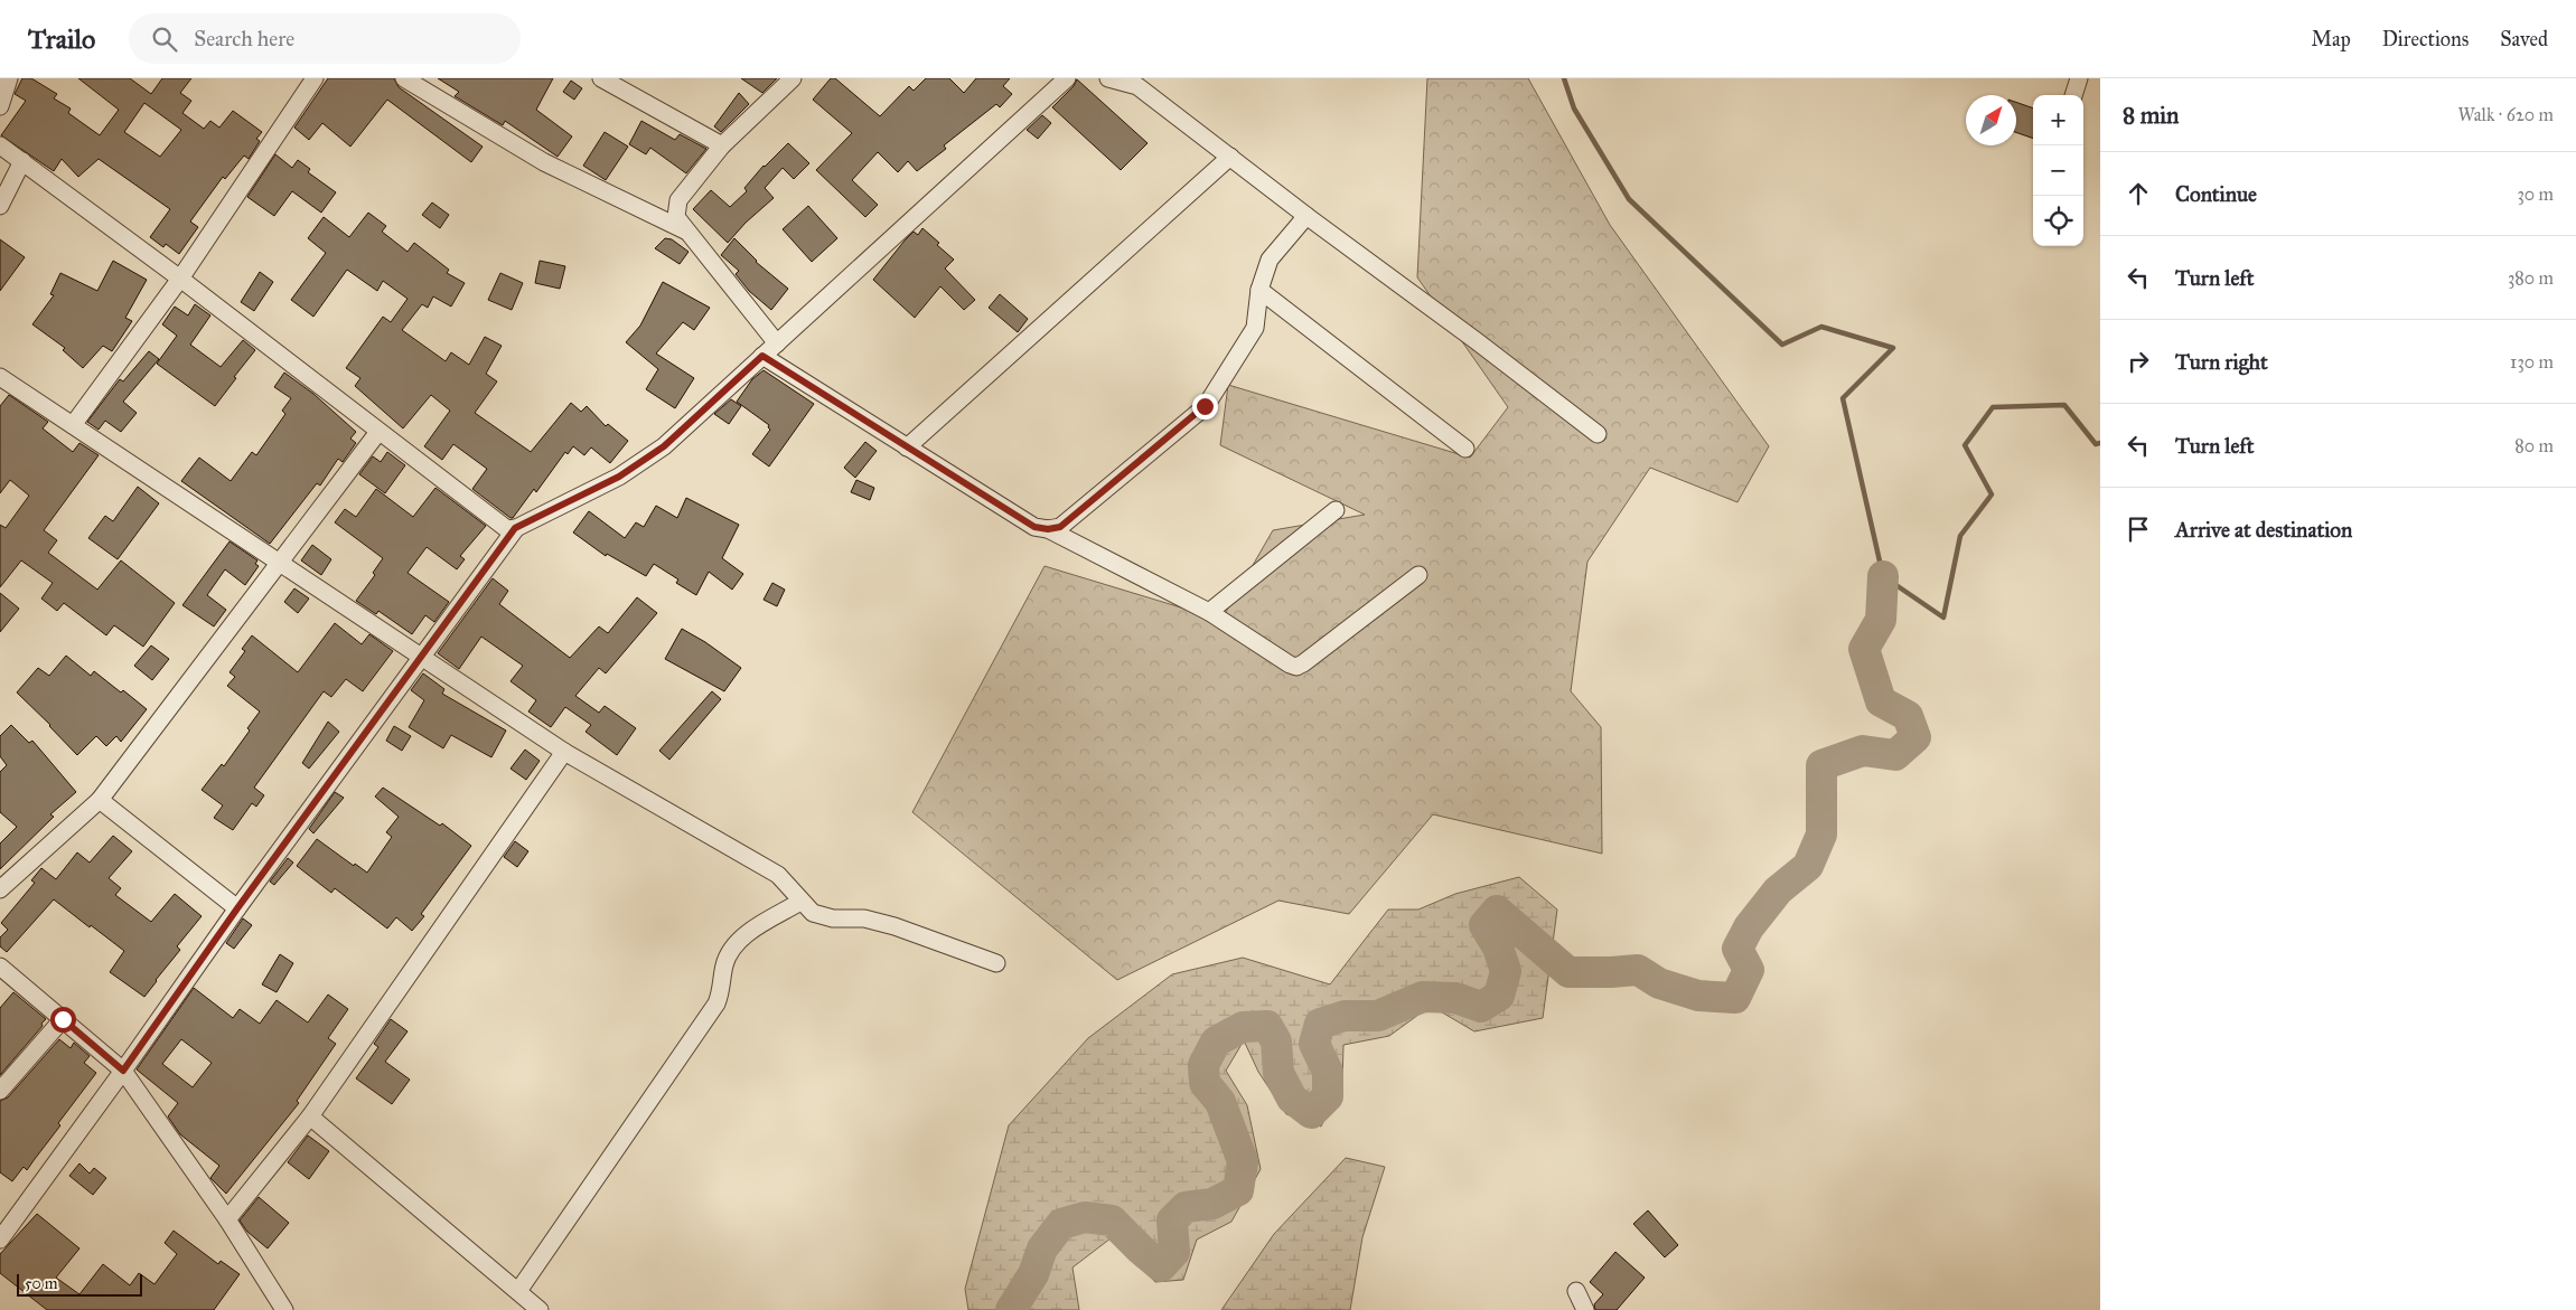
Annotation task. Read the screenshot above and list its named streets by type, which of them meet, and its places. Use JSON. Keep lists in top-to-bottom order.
{
  "scale_bar": "50 m",
  "north": "top right",
  "page": {
    "header": "Trailo",
    "search": "Search here",
    "nav": ["Map", "Directions", "Saved"],
    "heading": ["8 min", "Walk · 620 m"],
    "map_buttons": ["+", "−"],
    "list": [
      ["Continue", "30 m"],
      ["Turn left", "380 m"],
      ["Turn right", "130 m"],
      ["Turn left", "80 m"],
      "Arrive at destination"
    ],
    "scale": "50 m"
  }
}
